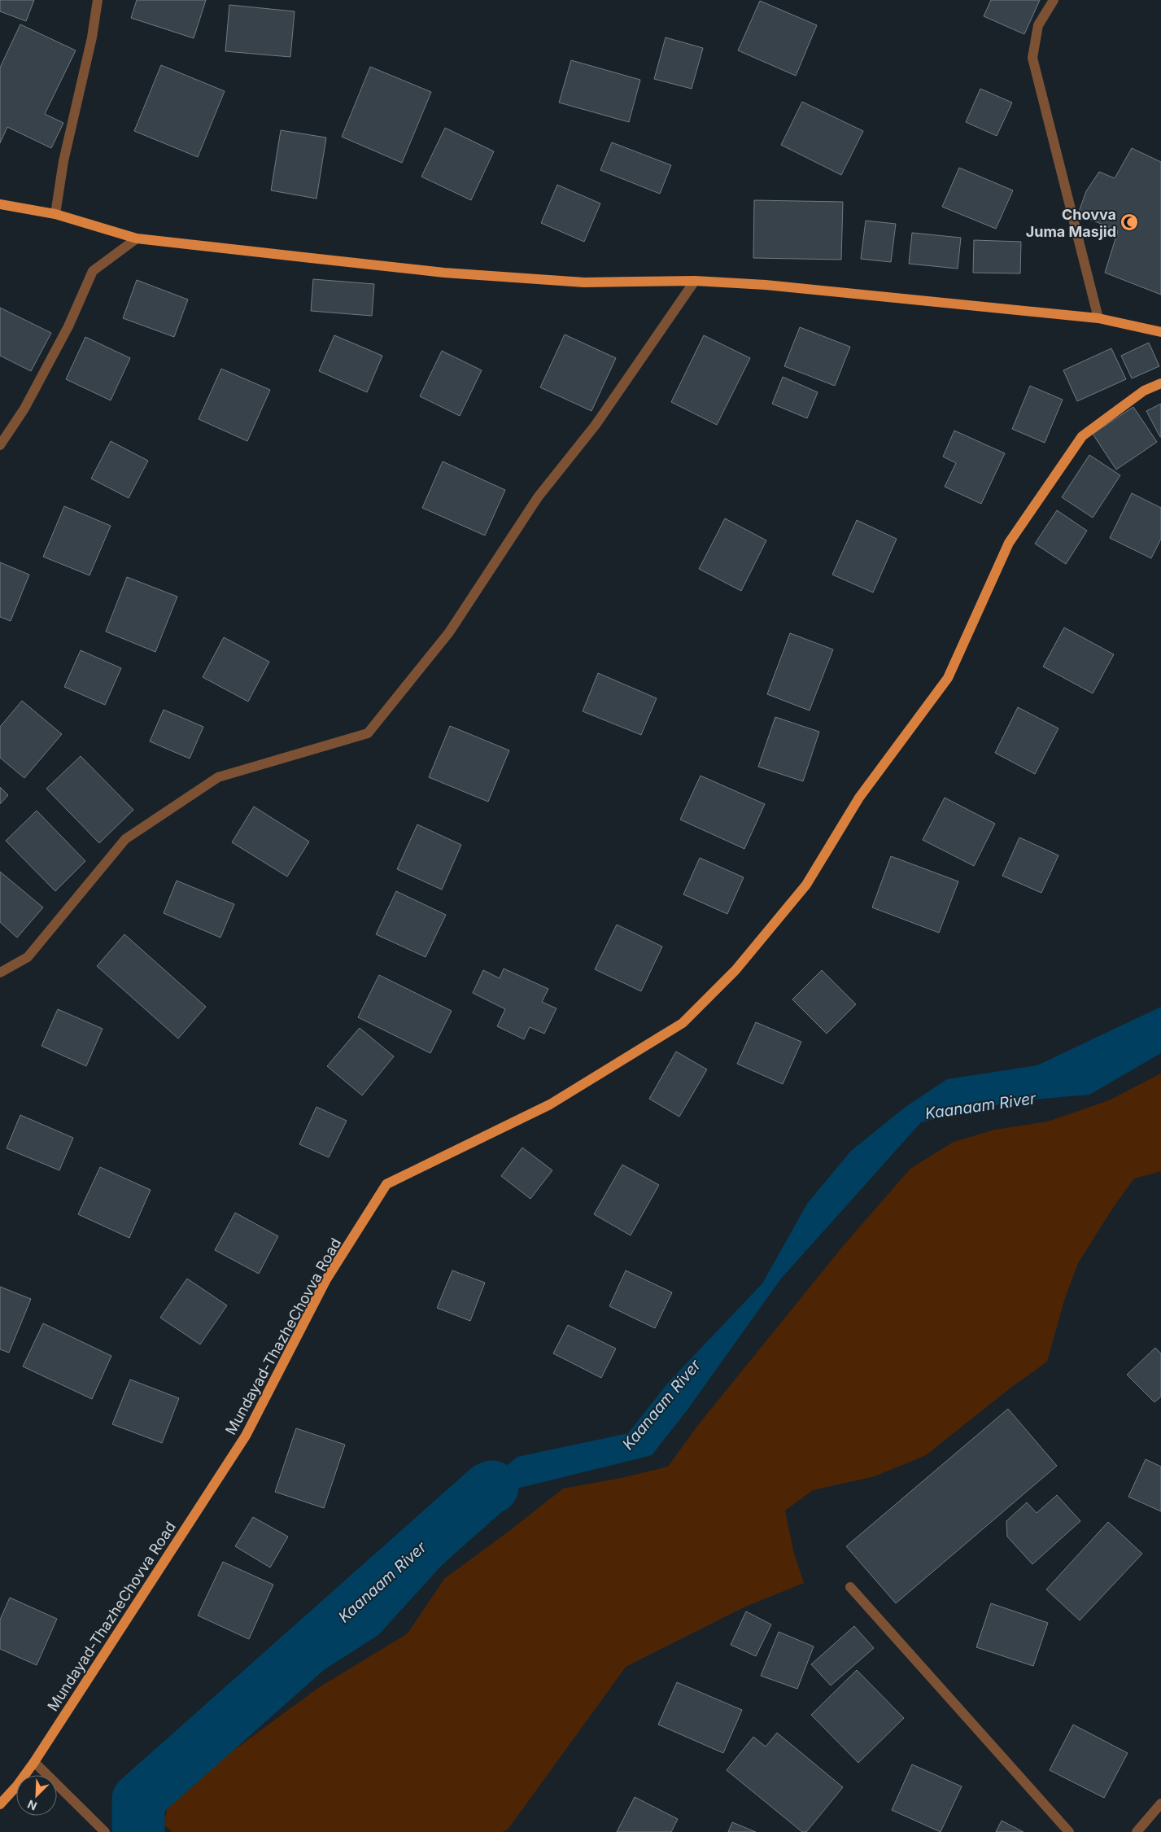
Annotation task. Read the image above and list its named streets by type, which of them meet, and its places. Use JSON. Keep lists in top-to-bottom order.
{
  "streets": {
    "main road": ["Mundayad-ThazheChovva Road"]
  },
  "water": ["Kaanaam River"],
  "places": {
    "mosque": ["Chovva Juma Masjid"]
  },
  "north": "bottom left"
}
